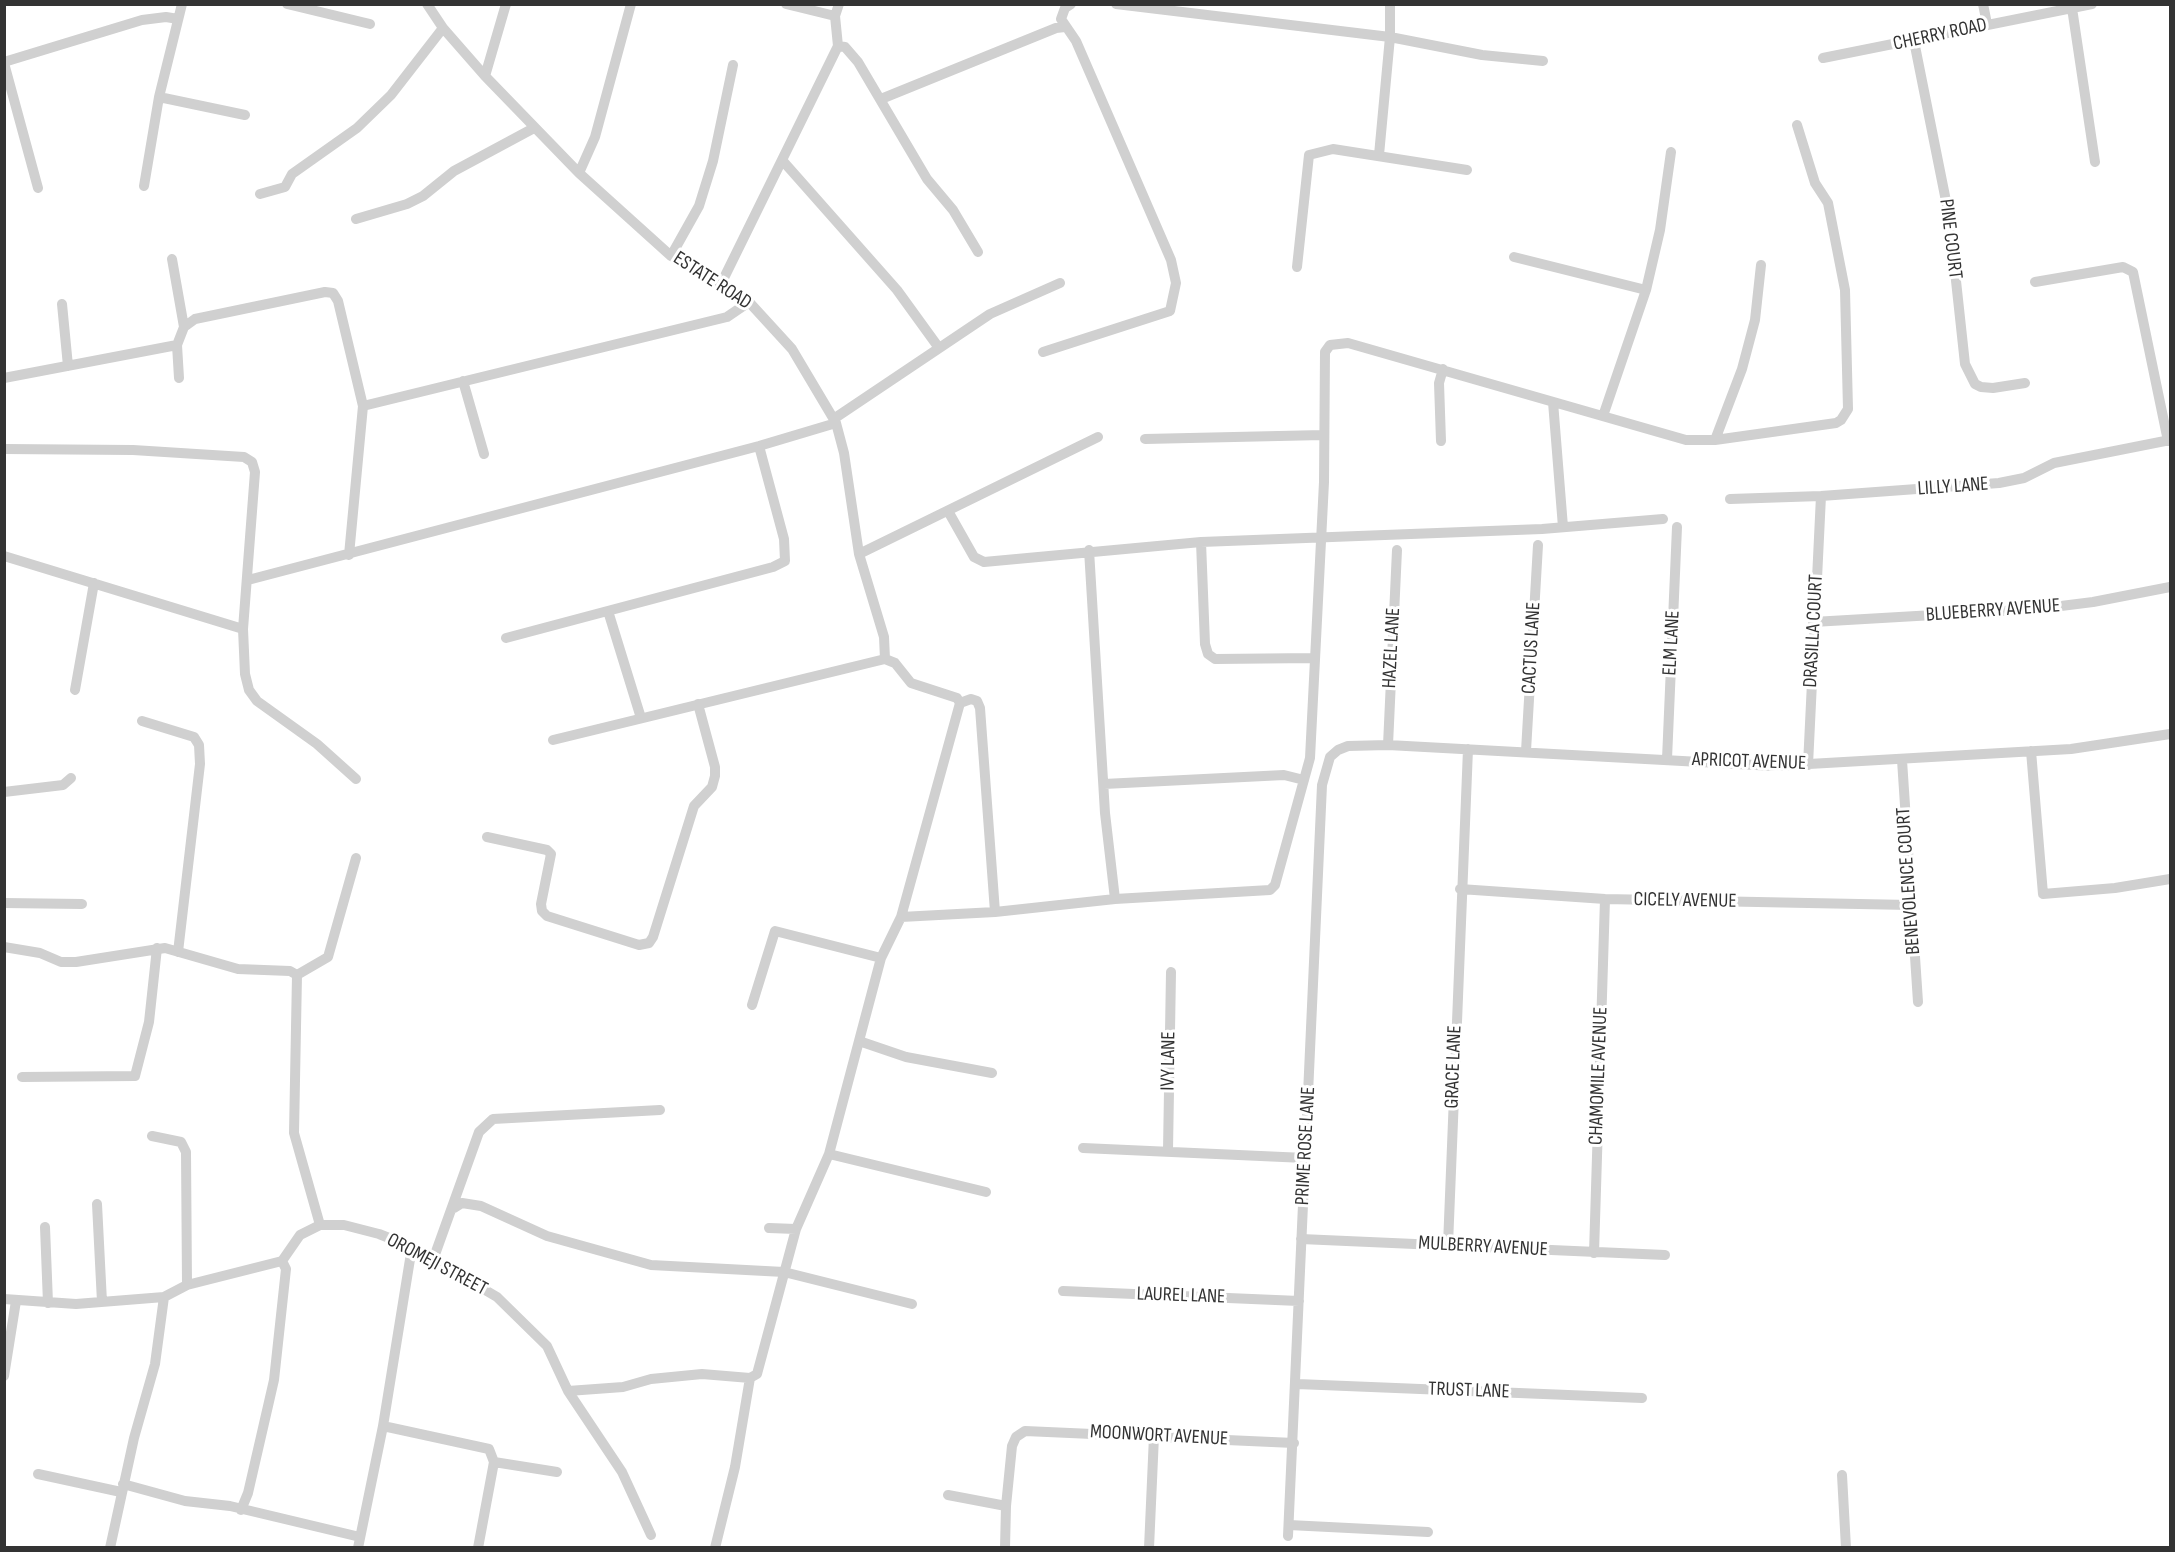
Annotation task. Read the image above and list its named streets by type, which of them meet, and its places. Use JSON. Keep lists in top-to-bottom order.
{
  "streets": {
    "street": [
      "CHERRY ROAD",
      "PINE COURT",
      "ESTATE ROAD",
      "LILLY LANE",
      "BLUEBERRY AVENUE",
      "DRASILLA COURT",
      "ELM LANE",
      "HAZEL LANE",
      "CACTUS LANE",
      "APRICOT AVENUE",
      "BENEVOLENCE COURT",
      "CICELY AVENUE",
      "IVY LANE",
      "GRACE LANE",
      "CHAMOMILE AVENUE",
      "PRIME ROSE LANE",
      "MULBERRY AVENUE",
      "OROMEJI STREET",
      "LAUREL LANE",
      "TRUST LANE",
      "MOONWORT AVENUE"
    ]
  },
  "crossings": [
    ["CHERRY ROAD", "PINE COURT"],
    ["LILLY LANE", "DRASILLA COURT"],
    ["BLUEBERRY AVENUE", "DRASILLA COURT"],
    ["DRASILLA COURT", "APRICOT AVENUE"],
    ["ELM LANE", "APRICOT AVENUE"],
    ["HAZEL LANE", "APRICOT AVENUE"],
    ["CACTUS LANE", "APRICOT AVENUE"],
    ["APRICOT AVENUE", "BENEVOLENCE COURT"],
    ["APRICOT AVENUE", "GRACE LANE"],
    ["APRICOT AVENUE", "PRIME ROSE LANE"],
    ["BENEVOLENCE COURT", "CICELY AVENUE"],
    ["CICELY AVENUE", "GRACE LANE"],
    ["CICELY AVENUE", "CHAMOMILE AVENUE"],
    ["GRACE LANE", "MULBERRY AVENUE"],
    ["CHAMOMILE AVENUE", "MULBERRY AVENUE"],
    ["PRIME ROSE LANE", "MULBERRY AVENUE"],
    ["PRIME ROSE LANE", "LAUREL LANE"],
    ["PRIME ROSE LANE", "TRUST LANE"],
    ["PRIME ROSE LANE", "MOONWORT AVENUE"]
  ]
}
